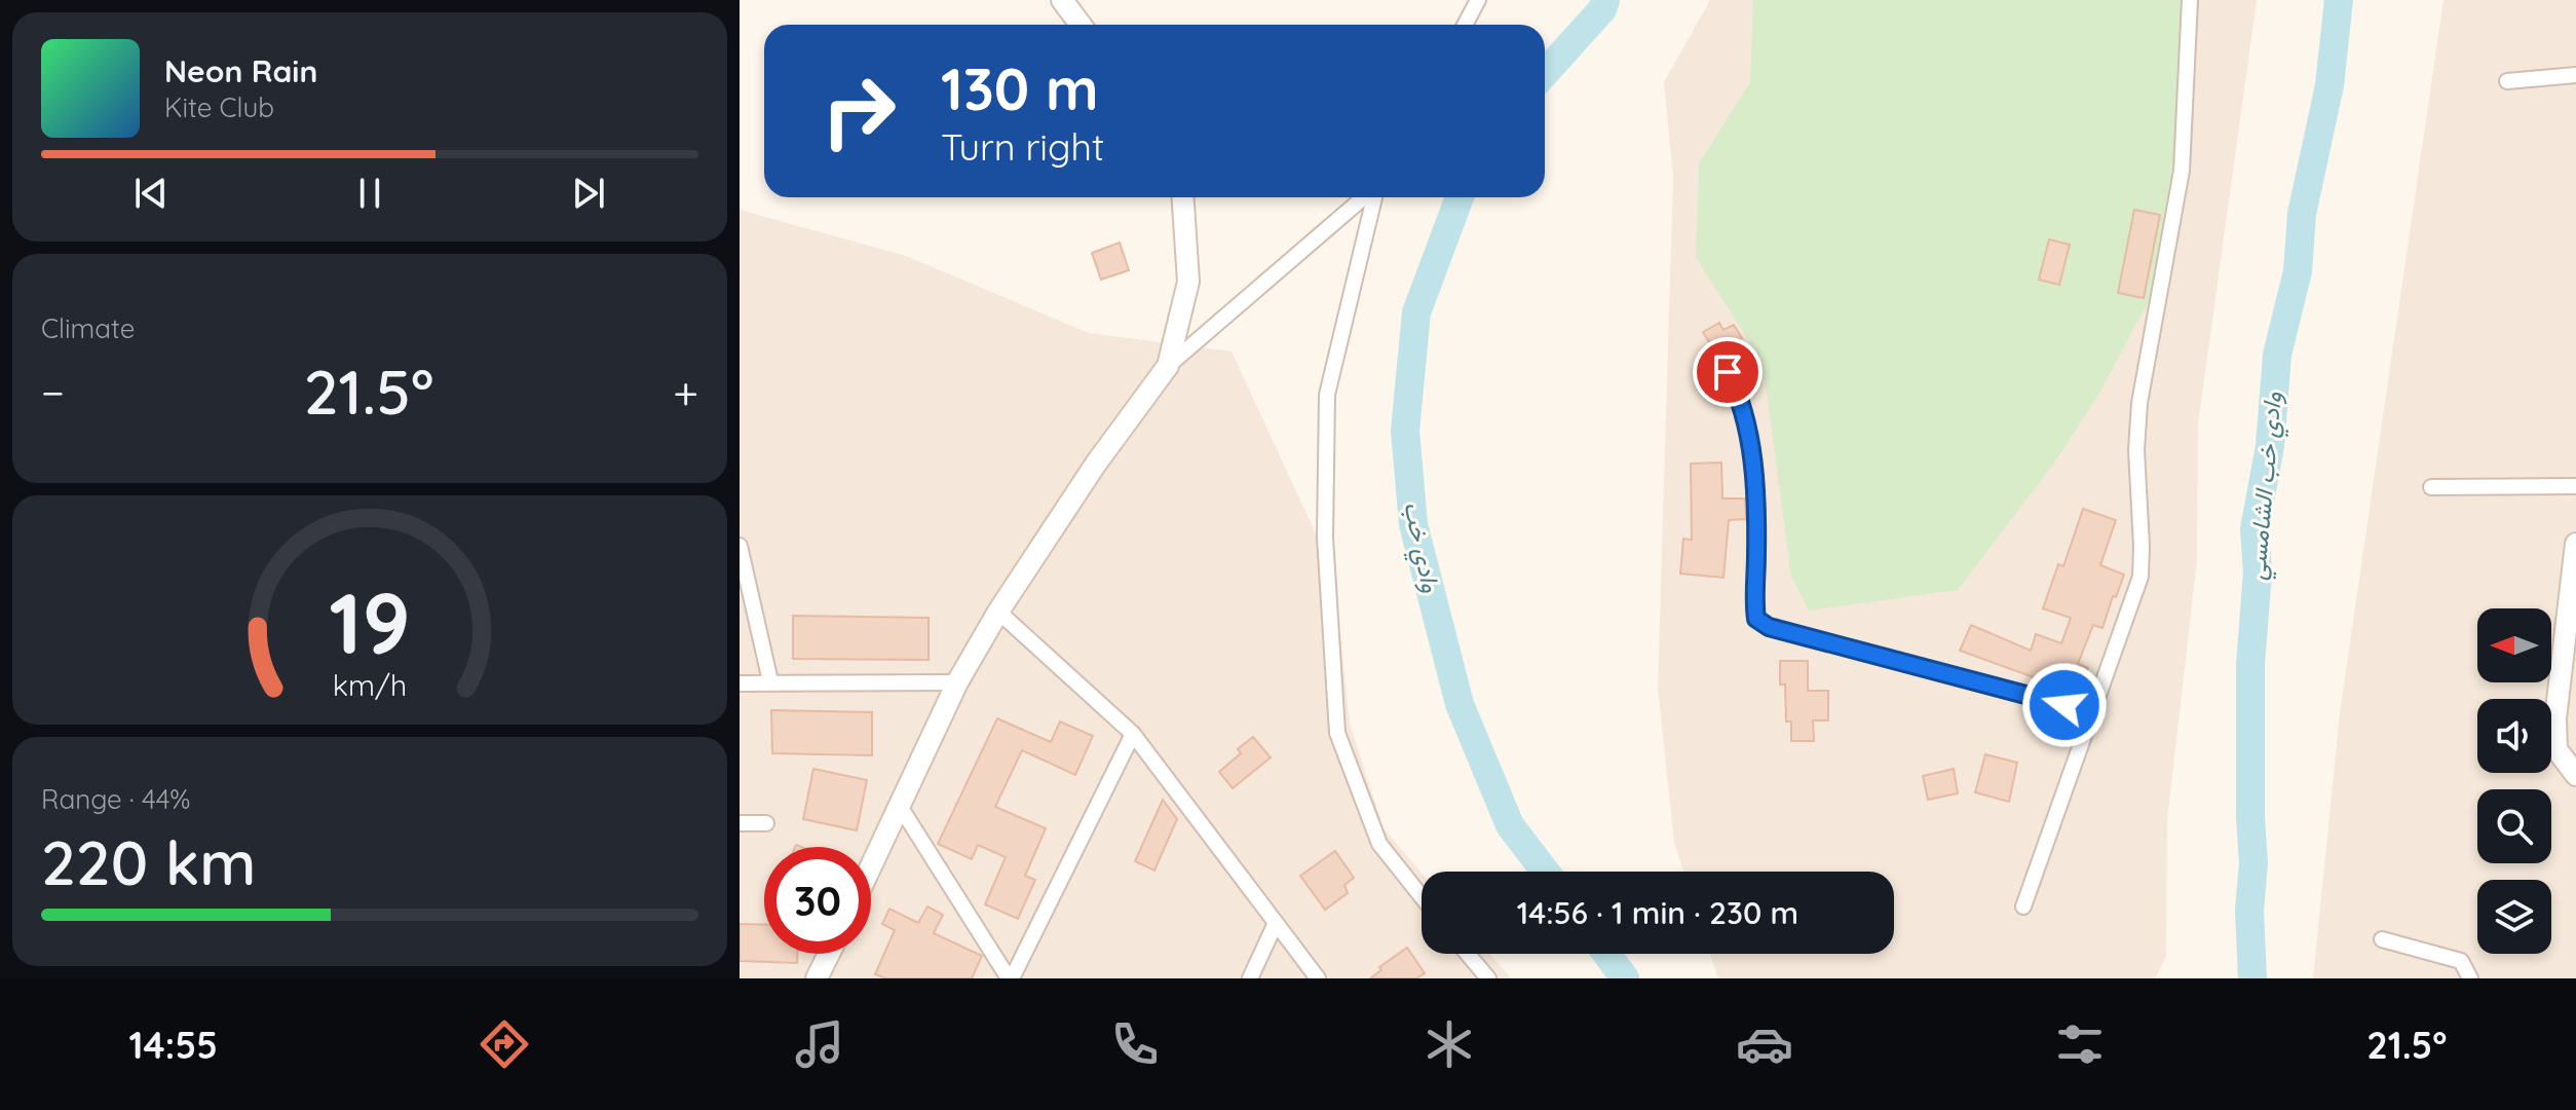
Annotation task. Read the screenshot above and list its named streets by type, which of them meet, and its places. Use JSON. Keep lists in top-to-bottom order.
{
  "water": ["وادي خب الشامسي", "وادي خب"],
  "north": "left",
  "page": {
    "turn": ["130 m", "Turn right"],
    "song": ["Neon Rain", "Kite Club"],
    "tile": [
      "Climate",
      ["Range · 44%", "220 km"]
    ],
    "heat": ["−", "21.5°", "+"],
    "limit": "30",
    "trip": "14:56 · 1 min · 230 m",
    "tabs": ["14:55", "21.5°"],
    "gauge": ["19", "km/h"]
  }
}
